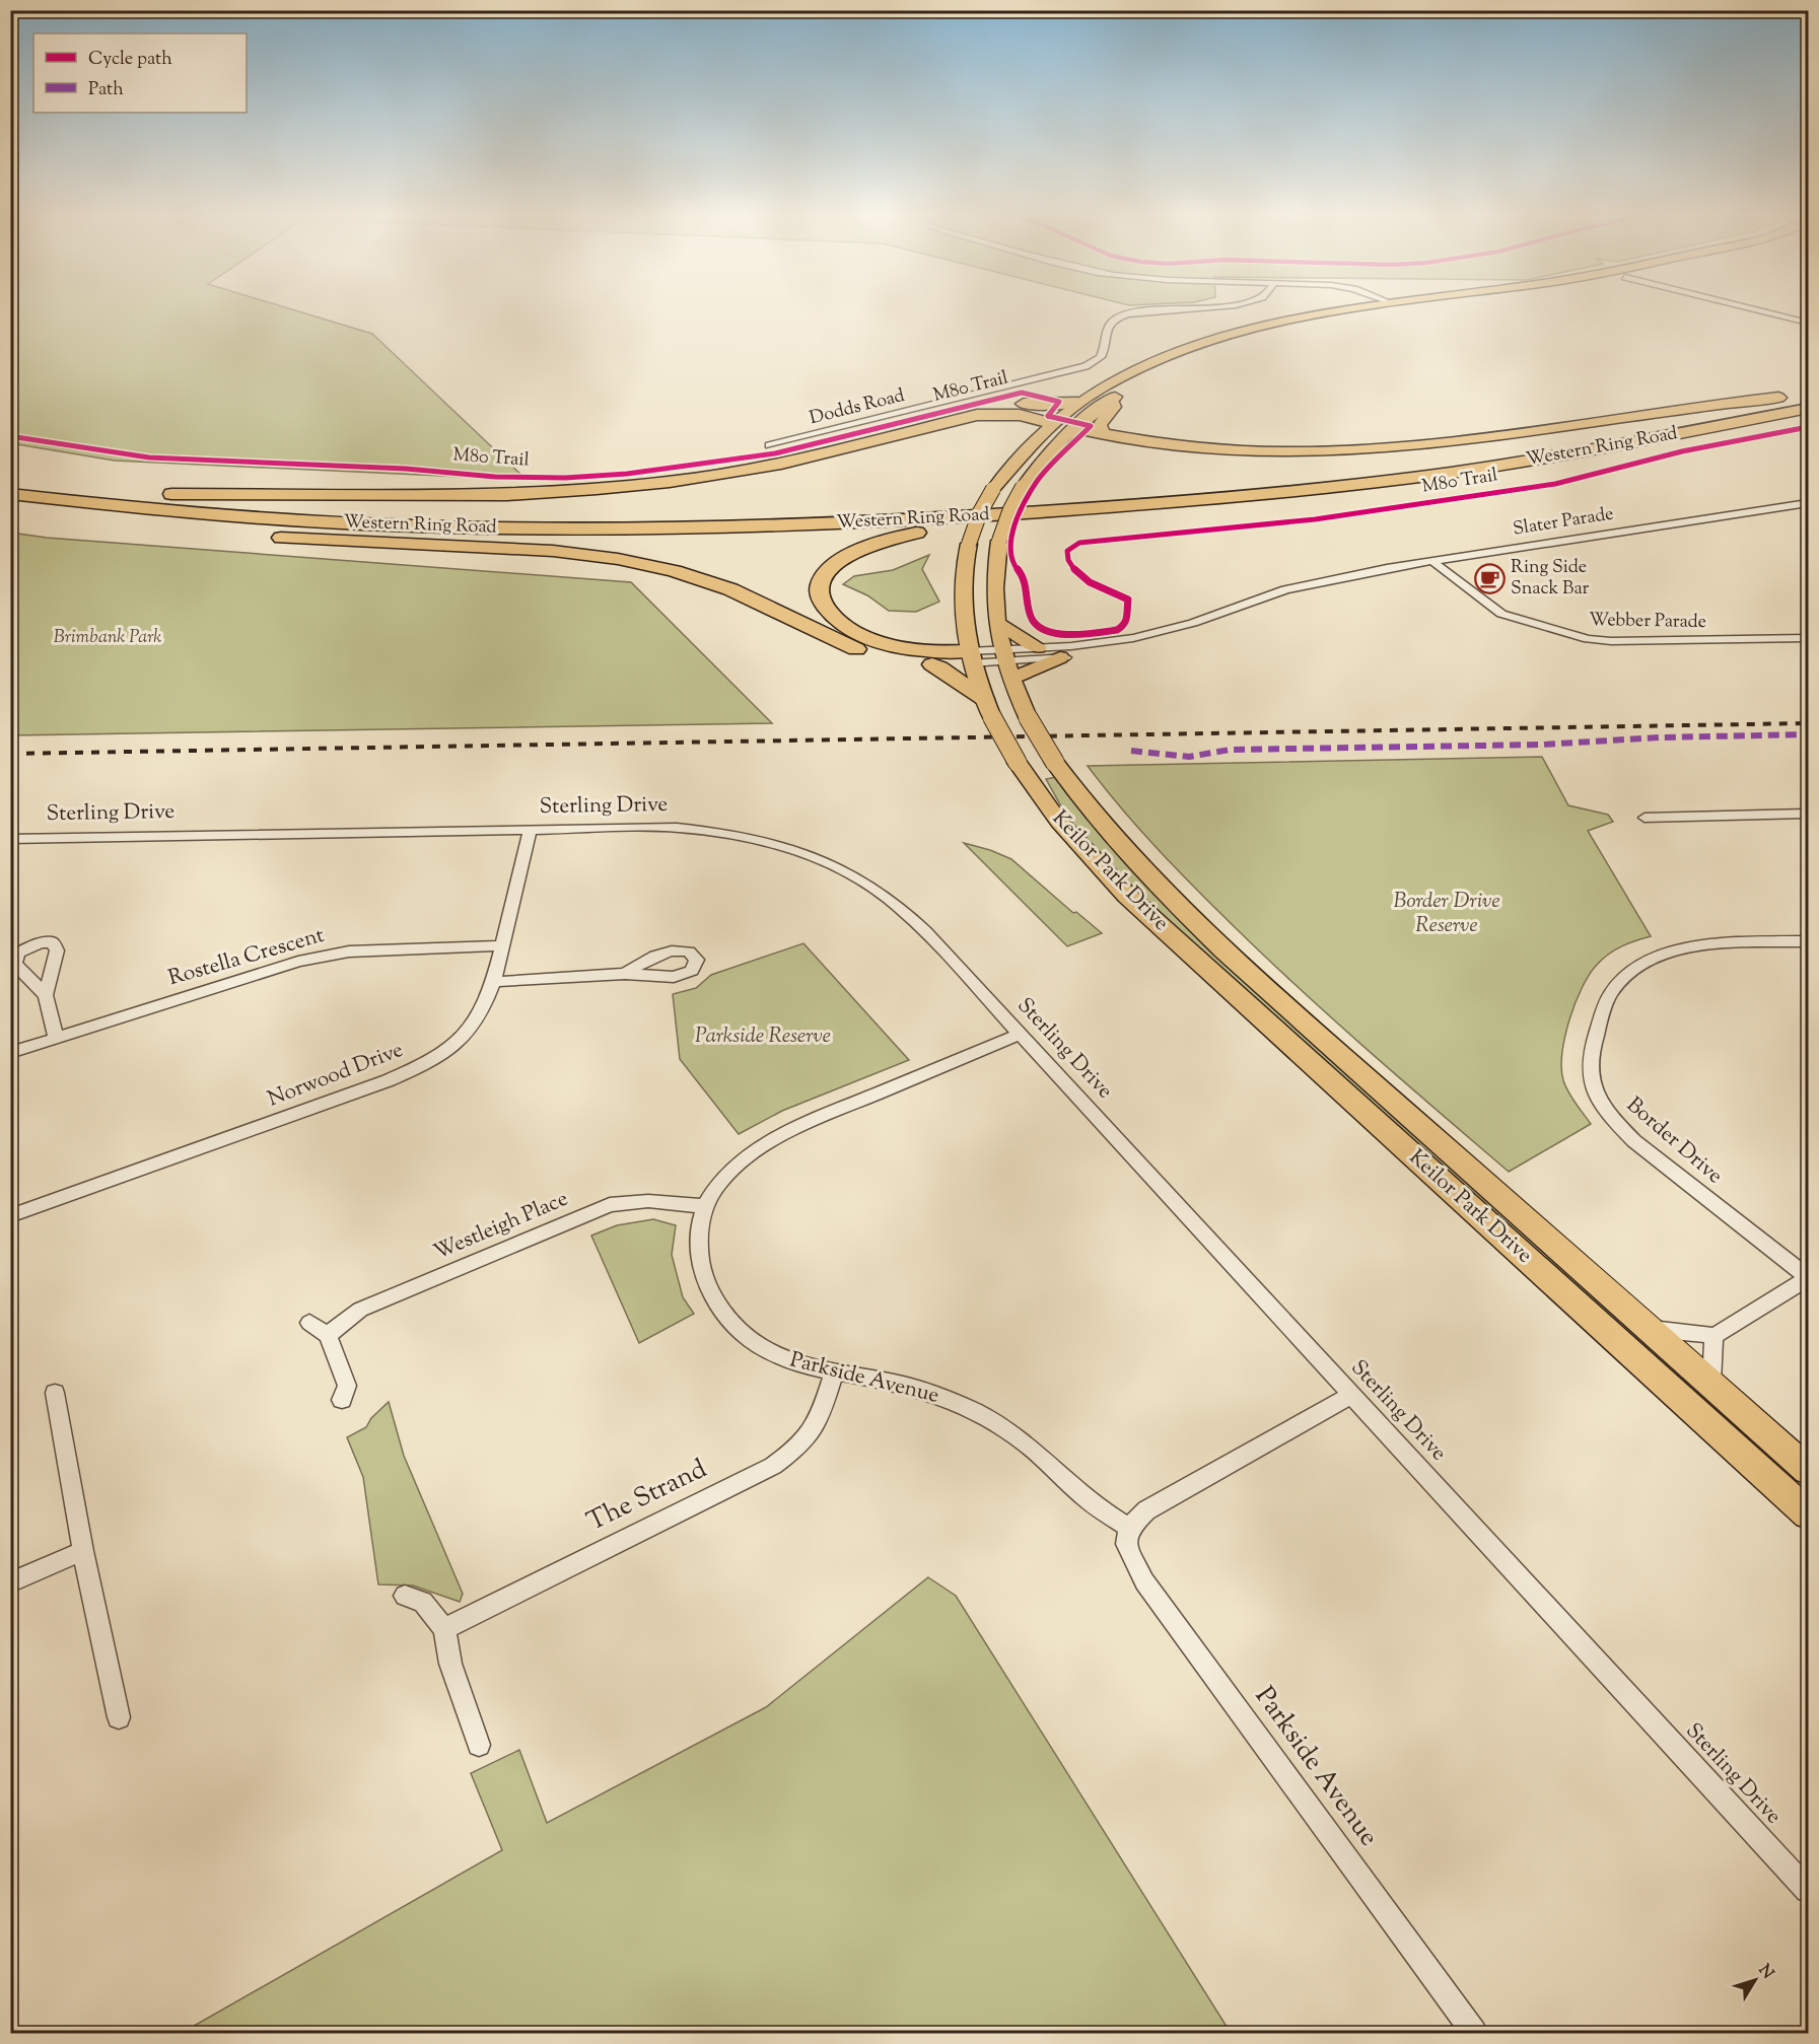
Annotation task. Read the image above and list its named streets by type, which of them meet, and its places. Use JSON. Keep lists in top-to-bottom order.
{
  "streets": {
    "highway": ["Western Ring Road"],
    "main road": ["Keilor Park Drive"],
    "street": [
      "Dodds Road",
      "Slater Parade",
      "Webber Parade",
      "Sterling Drive",
      "Rostella Crescent",
      "Norwood Drive",
      "Border Drive",
      "Westleigh Place",
      "Parkside Avenue",
      "The Strand"
    ],
    "cycle path": ["M80 Trail"]
  },
  "crossings": [
    ["Slater Parade", "Webber Parade"],
    ["Slater Parade", "Keilor Park Drive"],
    ["Sterling Drive", "Norwood Drive"],
    ["Sterling Drive", "Parkside Avenue"],
    ["Rostella Crescent", "Norwood Drive"],
    ["Westleigh Place", "Parkside Avenue"],
    ["Parkside Avenue", "The Strand"]
  ],
  "parks": ["Brimbank Park", "Border Drive Reserve", "Parkside Reserve"],
  "places": {
    "cafe": ["Ring Side Snack Bar"]
  },
  "legend": ["Cycle path", "Path"],
  "north": "top right"
}
